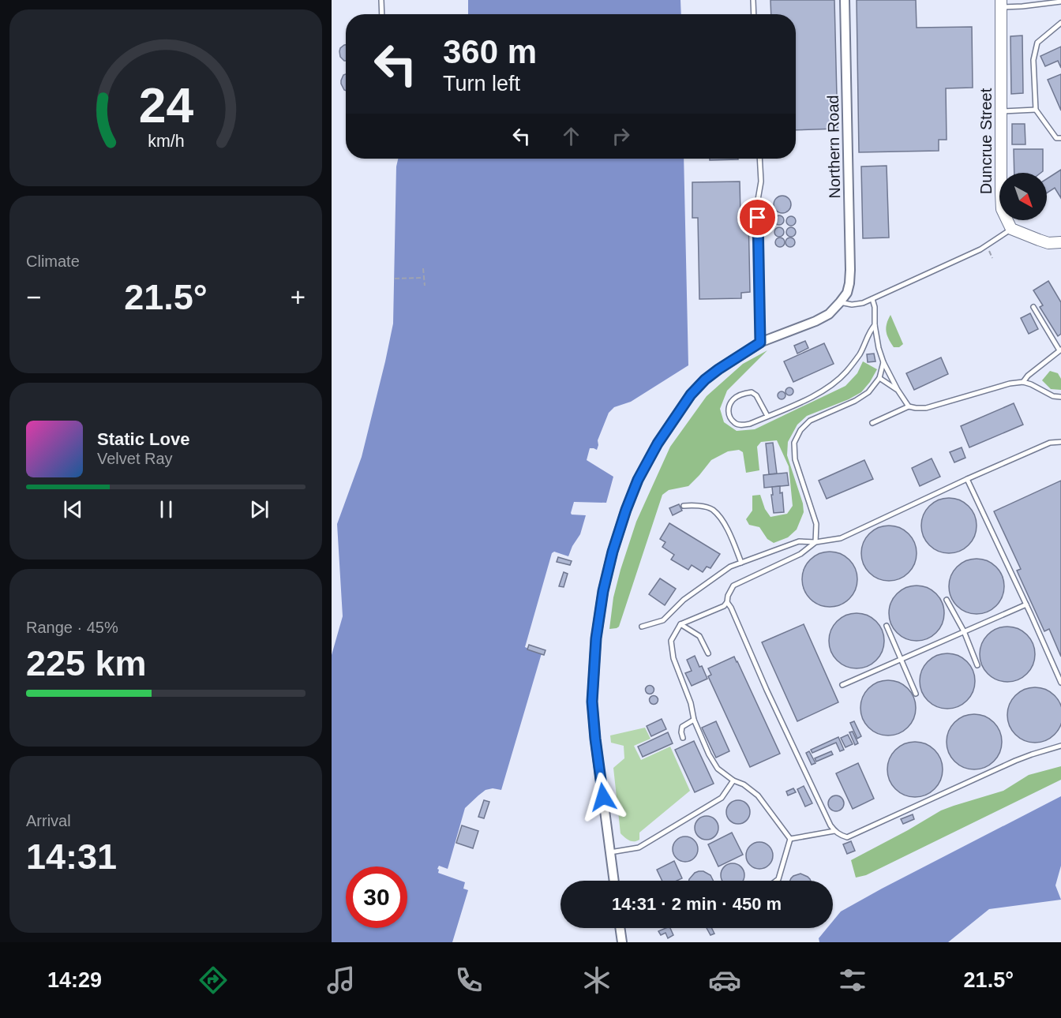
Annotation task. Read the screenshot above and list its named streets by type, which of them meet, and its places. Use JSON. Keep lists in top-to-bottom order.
{
  "streets": {
    "street": ["Duncrue Street", "Northern Road"]
  },
  "north": "bottom right",
  "page": {
    "turn": ["360 m", "Turn left"],
    "tile": [
      "Climate",
      ["Range · 45%", "225 km"],
      ["Arrival", "14:31"]
    ],
    "heat": ["−", "21.5°", "+"],
    "song": ["Static Love", "Velvet Ray"],
    "limit": "30",
    "trip": "14:31 · 2 min · 450 m",
    "tabs": ["14:29", "21.5°"],
    "gauge": ["24", "km/h"]
  }
}
